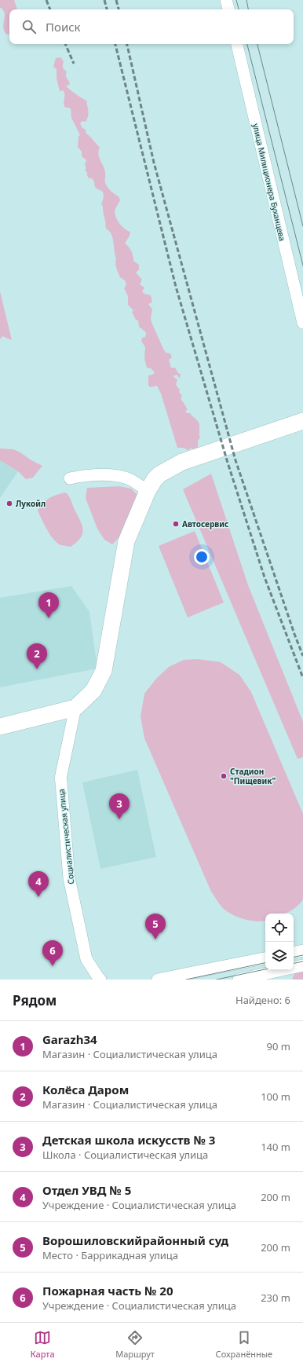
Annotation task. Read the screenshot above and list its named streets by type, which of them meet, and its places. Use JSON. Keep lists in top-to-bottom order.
{
  "streets": {
    "street": ["улица Милиционера Буханцева", "Социалистическая улица"]
  },
  "places": ["Лукойл", "Автосервис", "Стадион \"Пищевик\""],
  "page": {
    "search": "Поиск",
    "pins": [
      "1",
      "2",
      "3",
      "4",
      "5",
      "6"
    ],
    "heading": ["Рядом", "Найдено: 6"],
    "list": [
      {
        "mark": "1",
        "name": "Garazh34",
        "note": "Магазин · Социалистическая улица",
        "value": "90 m"
      },
      {
        "mark": "2",
        "name": "Колёса Даром",
        "note": "Магазин · Социалистическая улица",
        "value": "100 m"
      },
      {
        "mark": "3",
        "name": "Детская школа искусств № 3",
        "note": "Школа · Социалистическая улица",
        "value": "140 m"
      },
      {
        "mark": "4",
        "name": "Отдел УВД № 5",
        "note": "Учреждение · Социалистическая улица",
        "value": "200 m"
      },
      {
        "mark": "5",
        "name": "Ворошиловскийрайонный суд",
        "note": "Место · Баррикадная улица",
        "value": "200 m"
      },
      {
        "mark": "6",
        "name": "Пожарная часть № 20",
        "note": "Учреждение · Социалистическая улица",
        "value": "230 m"
      }
    ],
    "nav": ["Карта", "Маршрут", "Сохранённые"]
  }
}
